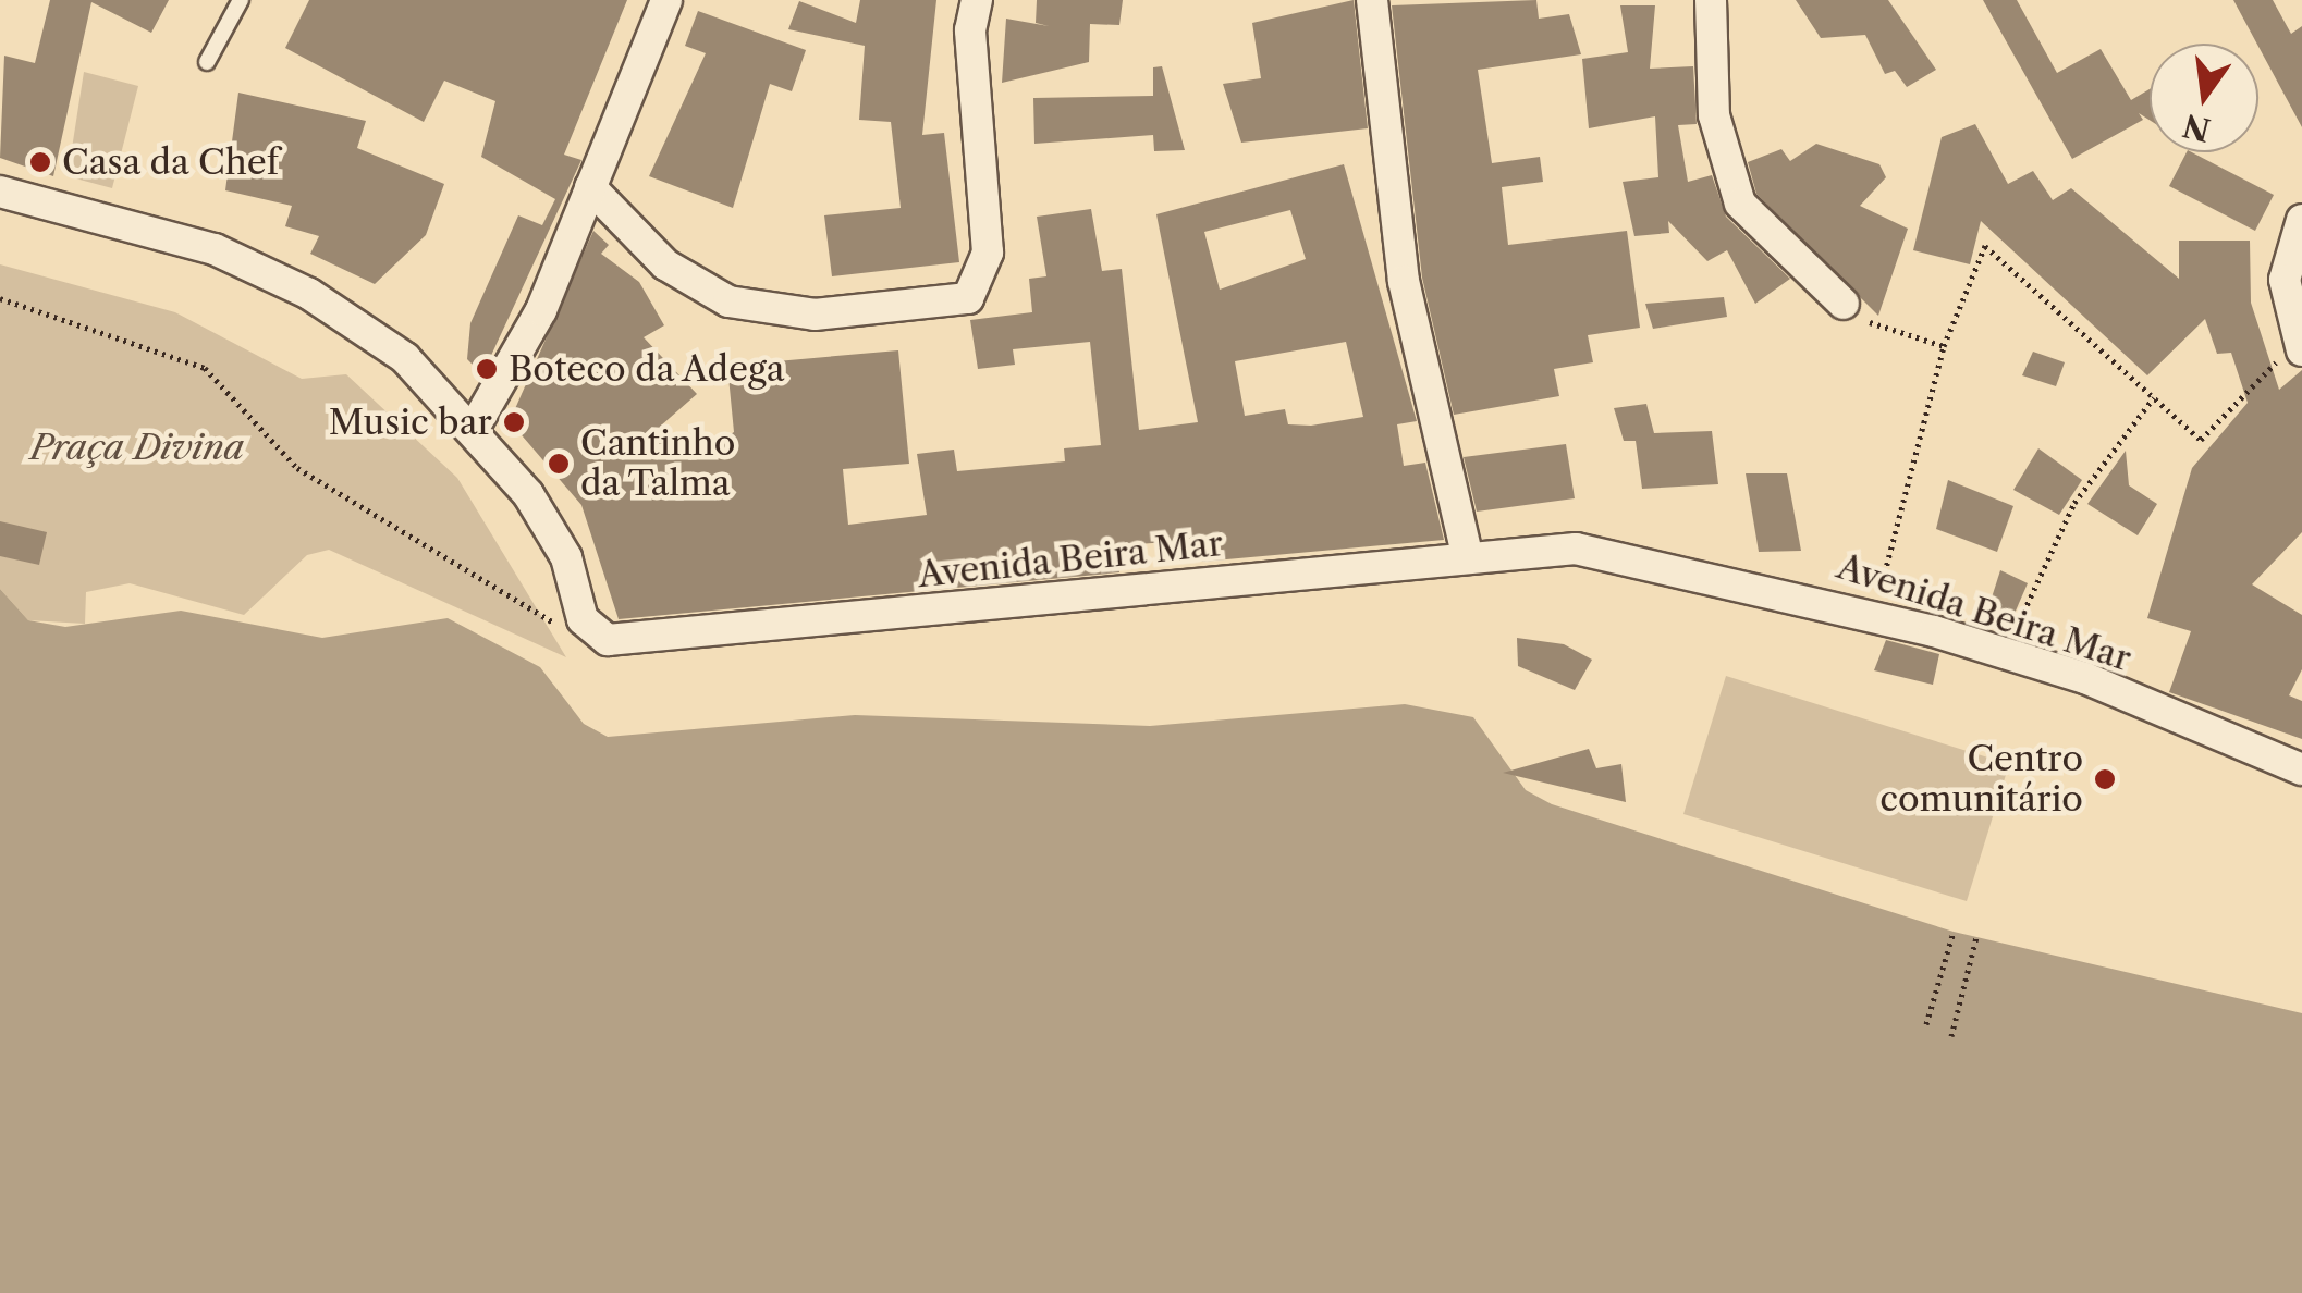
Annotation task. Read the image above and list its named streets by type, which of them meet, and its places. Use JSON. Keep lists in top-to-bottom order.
{
  "streets": {
    "street": ["Avenida Beira Mar"]
  },
  "parks": ["Praça Divina"],
  "places": [
    "Casa da Chef",
    "Boteco da Adega",
    "Music bar",
    "Cantinho da Talma",
    "Centro comunitário"
  ],
  "north": "bottom"
}
